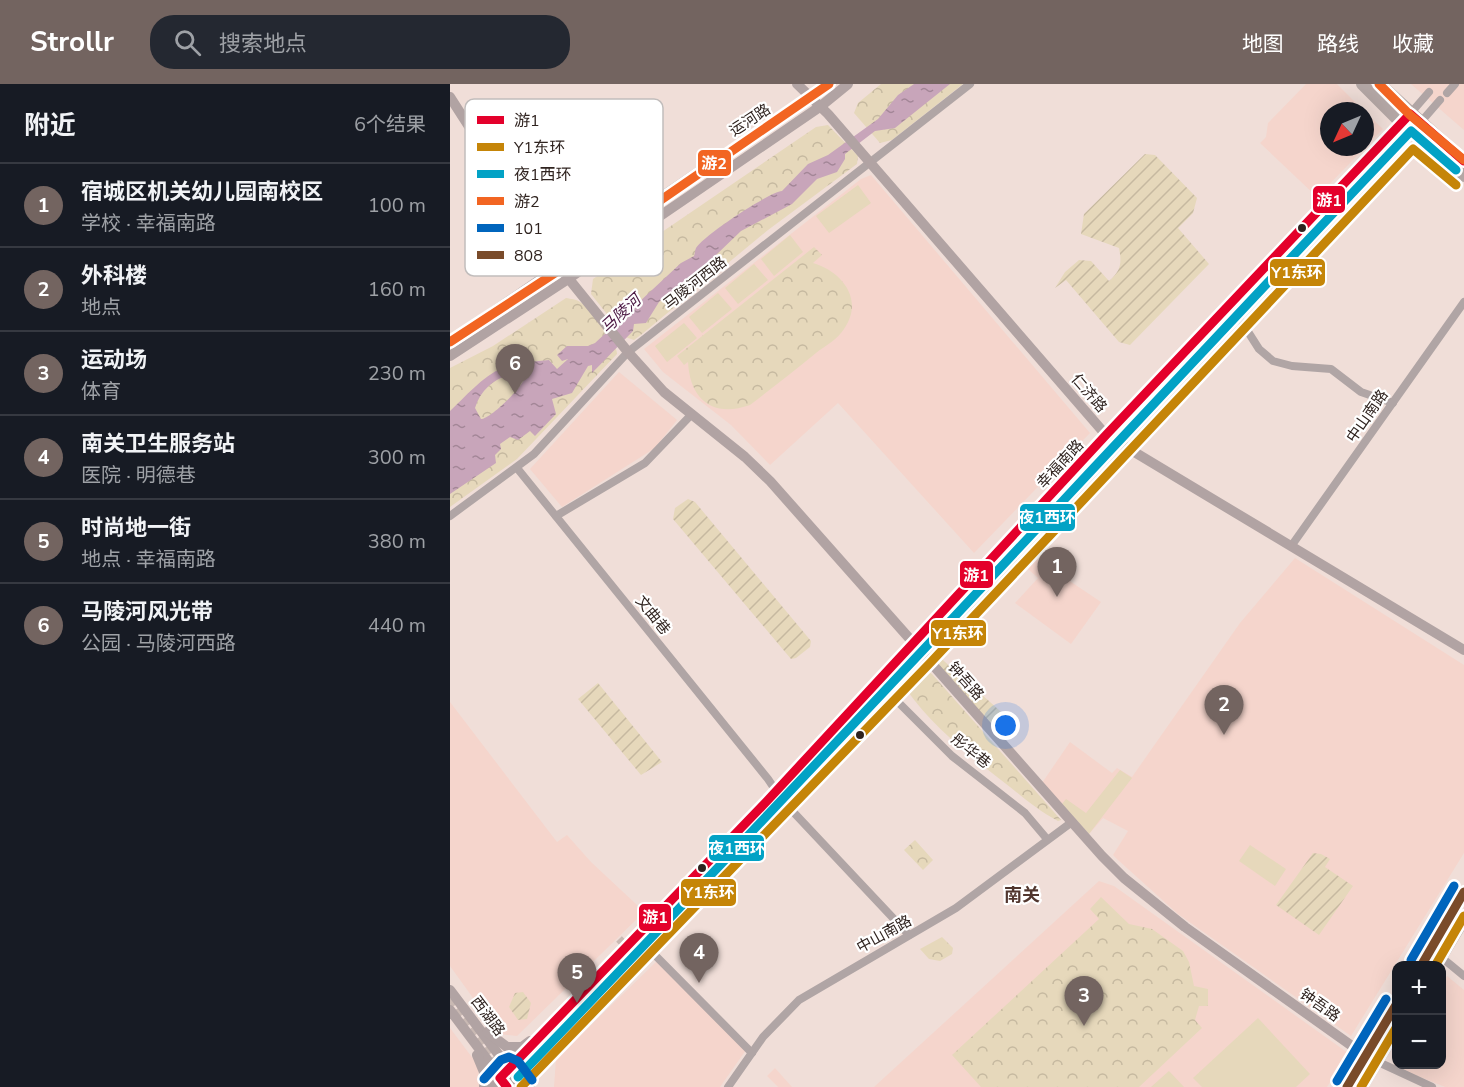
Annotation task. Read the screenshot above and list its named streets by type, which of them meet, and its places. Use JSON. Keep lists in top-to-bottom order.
{
  "streets": {
    "street": [
      "运河路",
      "马陵河西路",
      "仁济路",
      "中山南路",
      "幸福南路",
      "文曲巷",
      "钟吾路",
      "彤华巷",
      "西湖路"
    ]
  },
  "crossings": [
    ["运河路", "仁济路"],
    ["运河路", "钟吾路"],
    ["马陵河西路", "仁济路"],
    ["马陵河西路", "文曲巷"],
    ["马陵河西路", "钟吾路"],
    ["仁济路", "中山南路"],
    ["仁济路", "幸福南路"],
    ["中山南路", "钟吾路"],
    ["中山南路", "彤华巷"],
    ["幸福南路", "文曲巷"],
    ["幸福南路", "钟吾路"],
    ["幸福南路", "彤华巷"],
    ["幸福南路", "西湖路"]
  ],
  "districts": ["南关"],
  "water": ["马陵河"],
  "lines": [
    "transit line 游2",
    "transit line 游1",
    "transit line 夜1西环",
    "transit line Y1东环",
    "transit line 101",
    "transit line 808"
  ],
  "legend": [
    "游1",
    "Y1东环",
    "夜1西环",
    "游2",
    "101",
    "808"
  ],
  "north": "bottom left",
  "page": {
    "header": "Strollr",
    "search": "搜索地点",
    "nav": ["地图", "路线", "收藏"],
    "heading": ["附近", "6个结果"],
    "list": [
      {
        "mark": "1",
        "name": "宿城区机关幼儿园南校区",
        "note": "学校 · 幸福南路",
        "value": "100 m"
      },
      {
        "mark": "2",
        "name": "外科楼",
        "note": "地点",
        "value": "160 m"
      },
      {
        "mark": "3",
        "name": "运动场",
        "note": "体育",
        "value": "230 m"
      },
      {
        "mark": "4",
        "name": "南关卫生服务站",
        "note": "医院 · 明德巷",
        "value": "300 m"
      },
      {
        "mark": "5",
        "name": "时尚地一街",
        "note": "地点 · 幸福南路",
        "value": "380 m"
      },
      {
        "mark": "6",
        "name": "马陵河风光带",
        "note": "公园 · 马陵河西路",
        "value": "440 m"
      }
    ],
    "pins": [
      "6",
      "1",
      "2",
      "4",
      "5",
      "3"
    ],
    "map_buttons": ["+", "−"]
  }
}
